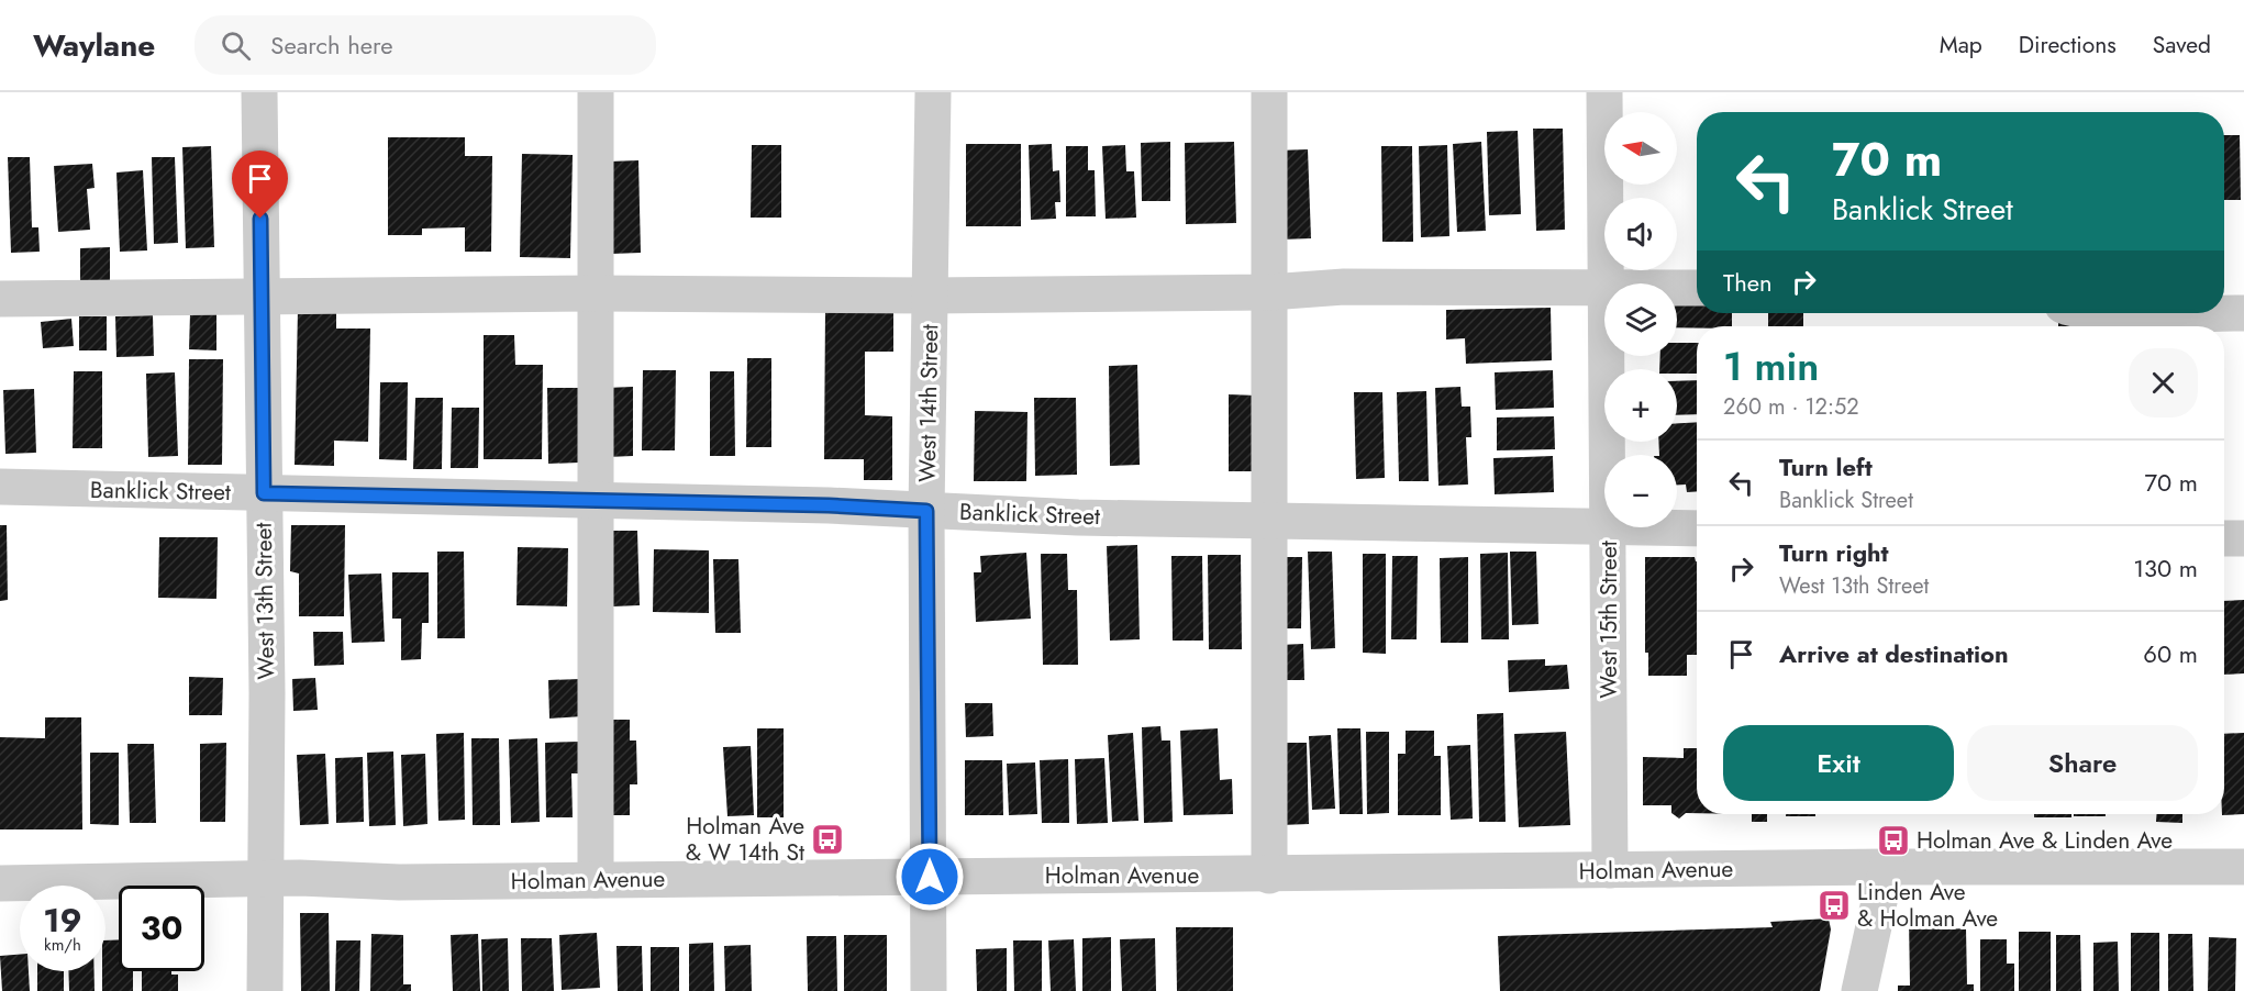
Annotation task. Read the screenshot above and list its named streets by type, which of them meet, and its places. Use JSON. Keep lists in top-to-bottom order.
{
  "streets": {
    "street": [
      "West 14th Street",
      "Banklick Street",
      "West 13th Street",
      "West 15th Street",
      "Holman Avenue"
    ]
  },
  "crossings": [
    ["West 14th Street", "Banklick Street"],
    ["West 14th Street", "Holman Avenue"],
    ["Banklick Street", "West 13th Street"],
    ["West 13th Street", "Holman Avenue"],
    ["West 15th Street", "Holman Avenue"]
  ],
  "places": {
    "bus stop": ["Holman Ave & W 14th St", "Holman Ave & Linden Ave", "Linden Ave & Holman Ave"]
  },
  "north": "left",
  "page": {
    "header": "Waylane",
    "search": "Search here",
    "nav": ["Map", "Directions", "Saved"],
    "map_buttons": ["+", "−"],
    "turn": ["70 m", "Banklick Street"],
    "then": "Then",
    "heading": ["1 min", "260 m · 12:52"],
    "list": [
      {
        "name": "Turn left",
        "note": "Banklick Street",
        "value": "70 m"
      },
      {
        "name": "Turn right",
        "note": "West 13th Street",
        "value": "130 m"
      },
      {
        "name": "Arrive at destination",
        "value": "60 m"
      }
    ],
    "buttons": ["Exit", "Share"],
    "speed": "19 km/h",
    "limit": "30"
  }
}
